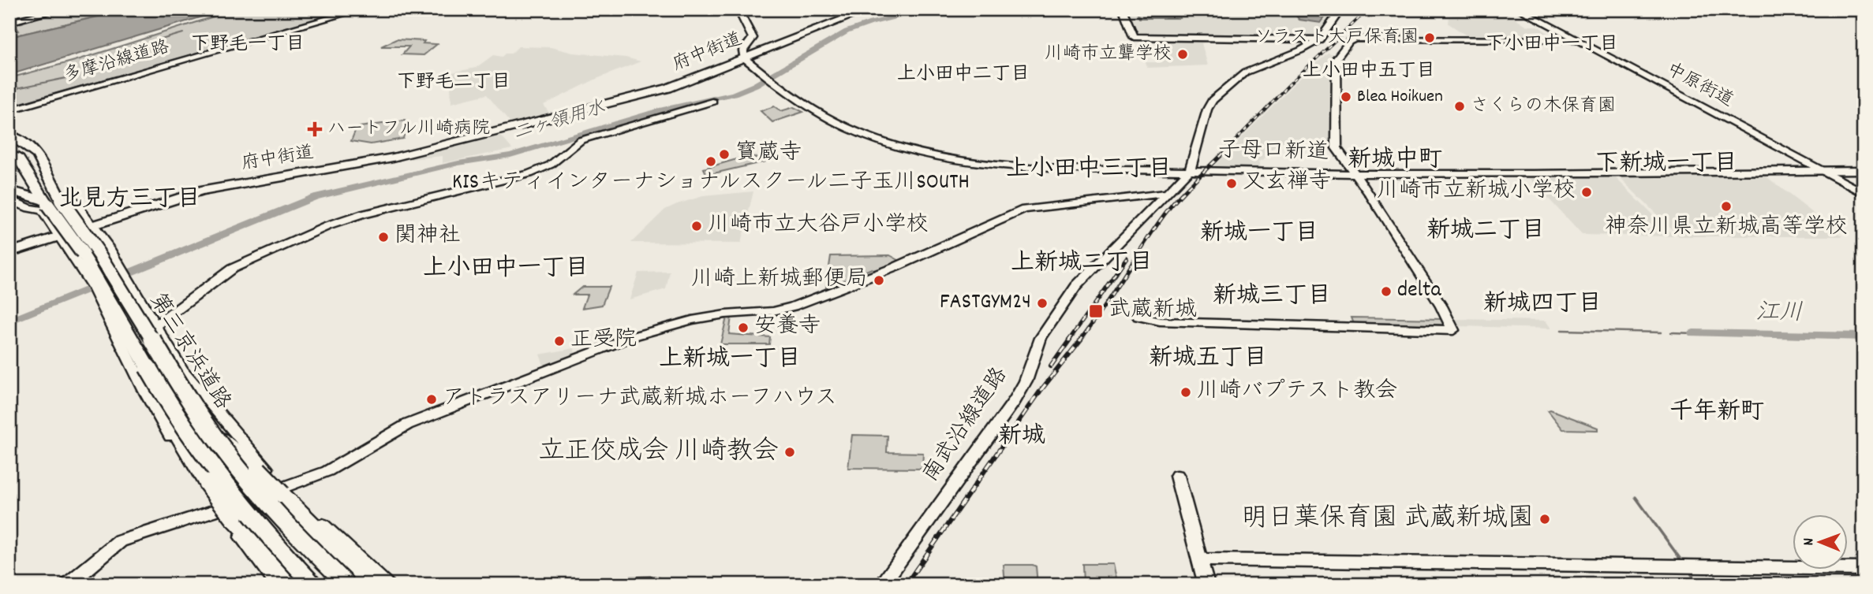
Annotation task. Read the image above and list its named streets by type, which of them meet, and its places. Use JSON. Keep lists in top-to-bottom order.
{
  "streets": {
    "highway": ["府中街道", "第三京浜道路"],
    "street": [
      "多摩沿線道路",
      "中原街道",
      "子母口新道",
      "南武沿線道路"
    ]
  },
  "crossings": [
    ["府中街道", "子母口新道"],
    ["中原街道", "子母口新道"],
    ["子母口新道", "南武沿線道路"]
  ],
  "districts": [
    "下野毛一丁目",
    "下小田中一丁目",
    "上小田中五丁目",
    "上小田中二丁目",
    "下野毛二丁目",
    "新城中町",
    "下新城一丁目",
    "上小田中三丁目",
    "北見方三丁目",
    "新城二丁目",
    "新城一丁目",
    "上新城二丁目",
    "上小田中一丁目",
    "新城三丁目",
    "新城四丁目",
    "新城五丁目",
    "上新城一丁目",
    "千年新町",
    "新城"
  ],
  "water": ["二ヶ領用水", "江川"],
  "places": {
    "other": [
      "ソラスト大戸保育園",
      "川崎市立聾学校",
      "Blea Hoikuen",
      "さくらの木保育園",
      "寳蔵寺",
      "KISキティインターナショナルスクール二子玉川SOUTH",
      "又玄禅寺",
      "川崎市立新城小学校",
      "神奈川県立新城高等学校",
      "川崎市立大谷戸小学校",
      "関神社",
      "川崎上新城郵便局",
      "delta",
      "FASTGYM24",
      "安養寺",
      "正受院",
      "川崎バプテスト教会",
      "アトラスアリーナ武蔵新城ホーフハウス",
      "立正佼成会 川崎教会",
      "明日葉保育園 武蔵新城園"
    ],
    "health": ["ハートフル川崎病院"],
    "transit": ["武蔵新城"]
  },
  "north": "left"
}
